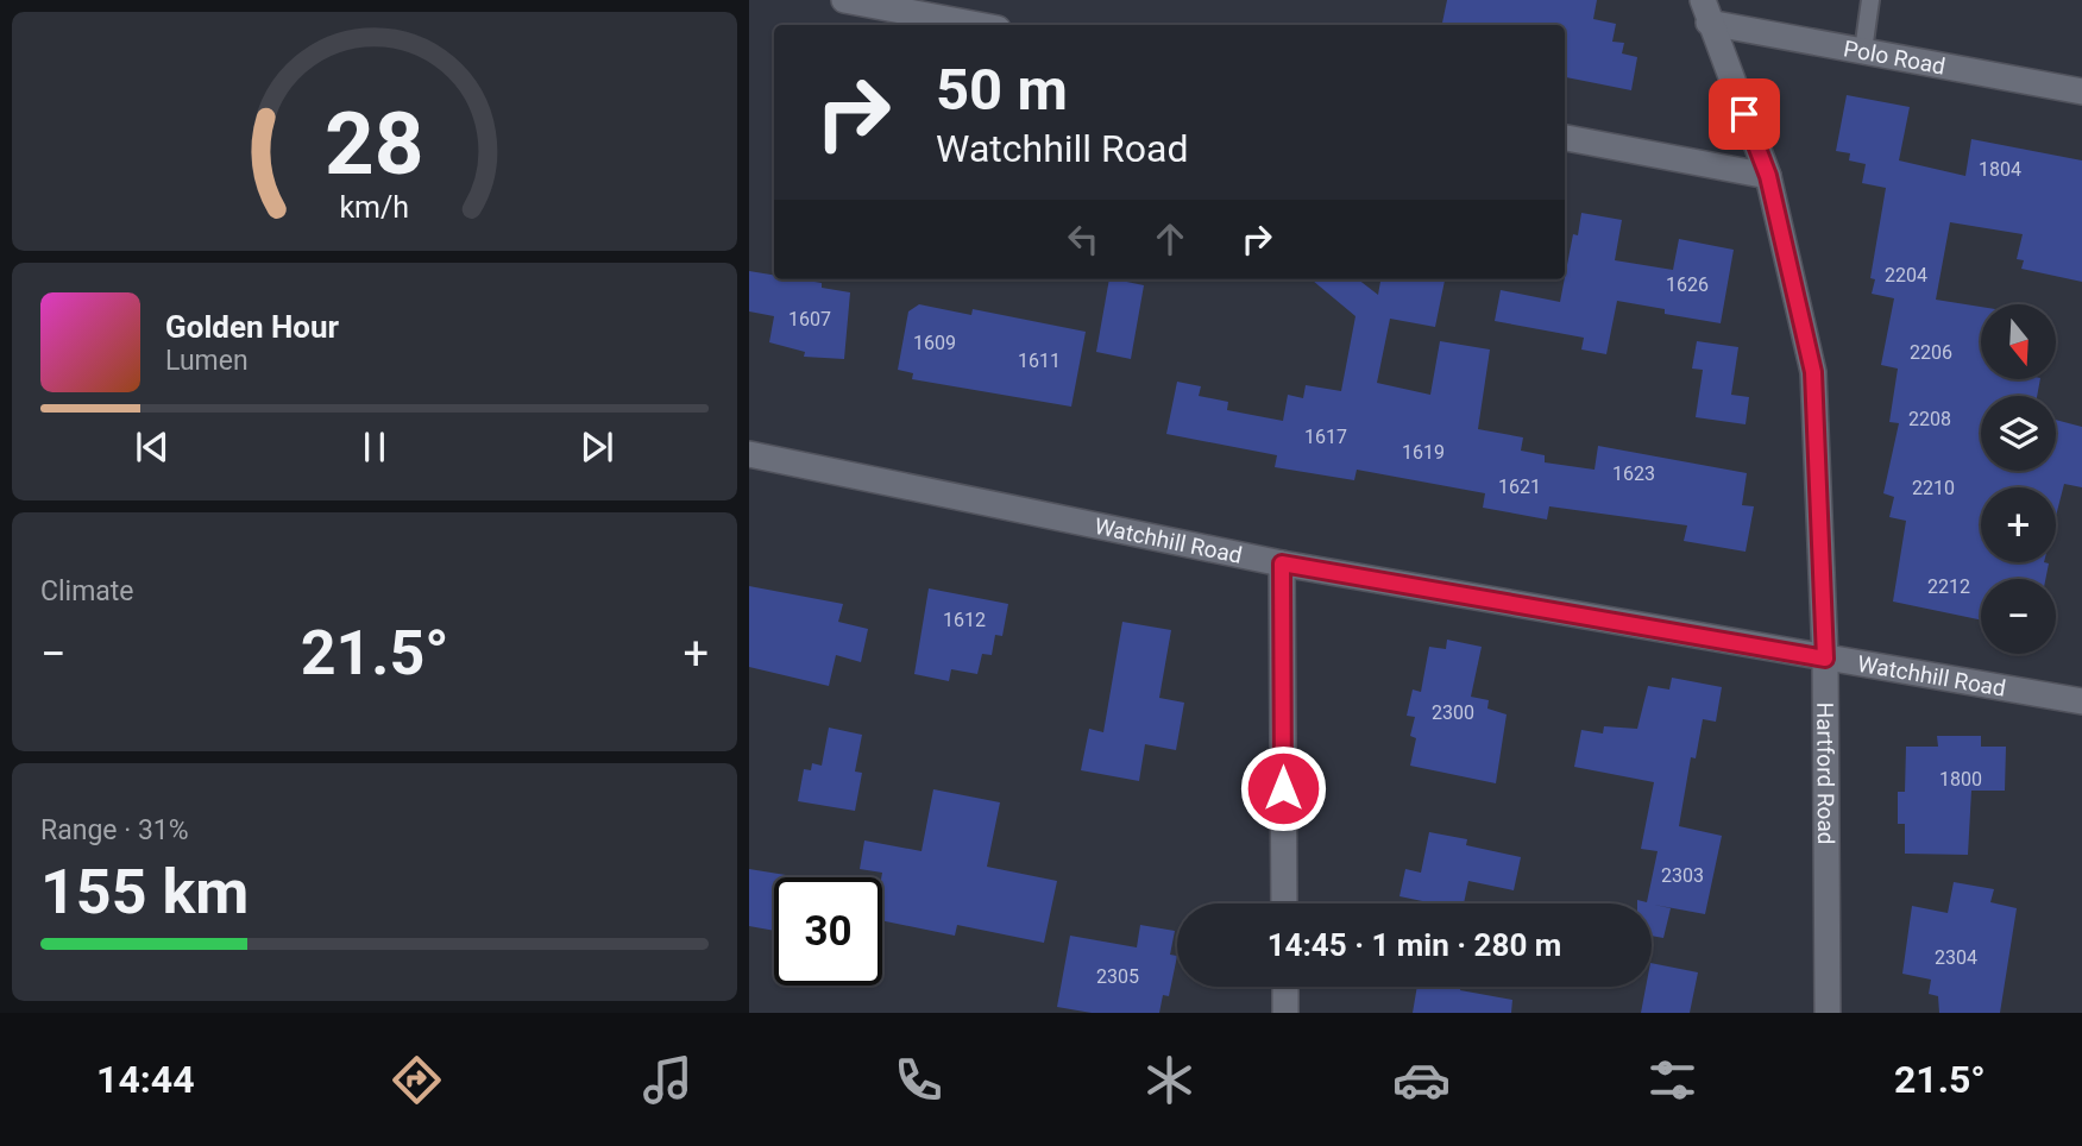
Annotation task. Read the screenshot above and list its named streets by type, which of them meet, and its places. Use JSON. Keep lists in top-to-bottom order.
{
  "streets": {
    "street": ["Polo Road", "Watchhill Road", "Hartford Road"]
  },
  "crossings": [
    ["Polo Road", "Hartford Road"],
    ["Watchhill Road", "Hartford Road"]
  ],
  "house_numbers": [
    "1804",
    "2204",
    "1626",
    "1607",
    "1609",
    "2206",
    "1611",
    "2208",
    "1617",
    "1619",
    "1623",
    "1621",
    "2210",
    "2212",
    "1612",
    "2300",
    "1800",
    "2303",
    "2304",
    "2305"
  ],
  "north": "bottom",
  "page": {
    "turn": ["50 m", "Watchhill Road"],
    "song": ["Golden Hour", "Lumen"],
    "map_buttons": ["+", "−"],
    "tile": [
      "Climate",
      ["Range · 31%", "155 km"]
    ],
    "heat": ["−", "21.5°", "+"],
    "limit": "30",
    "trip": "14:45 · 1 min · 280 m",
    "tabs": ["14:44", "21.5°"],
    "gauge": ["28", "km/h"]
  }
}
